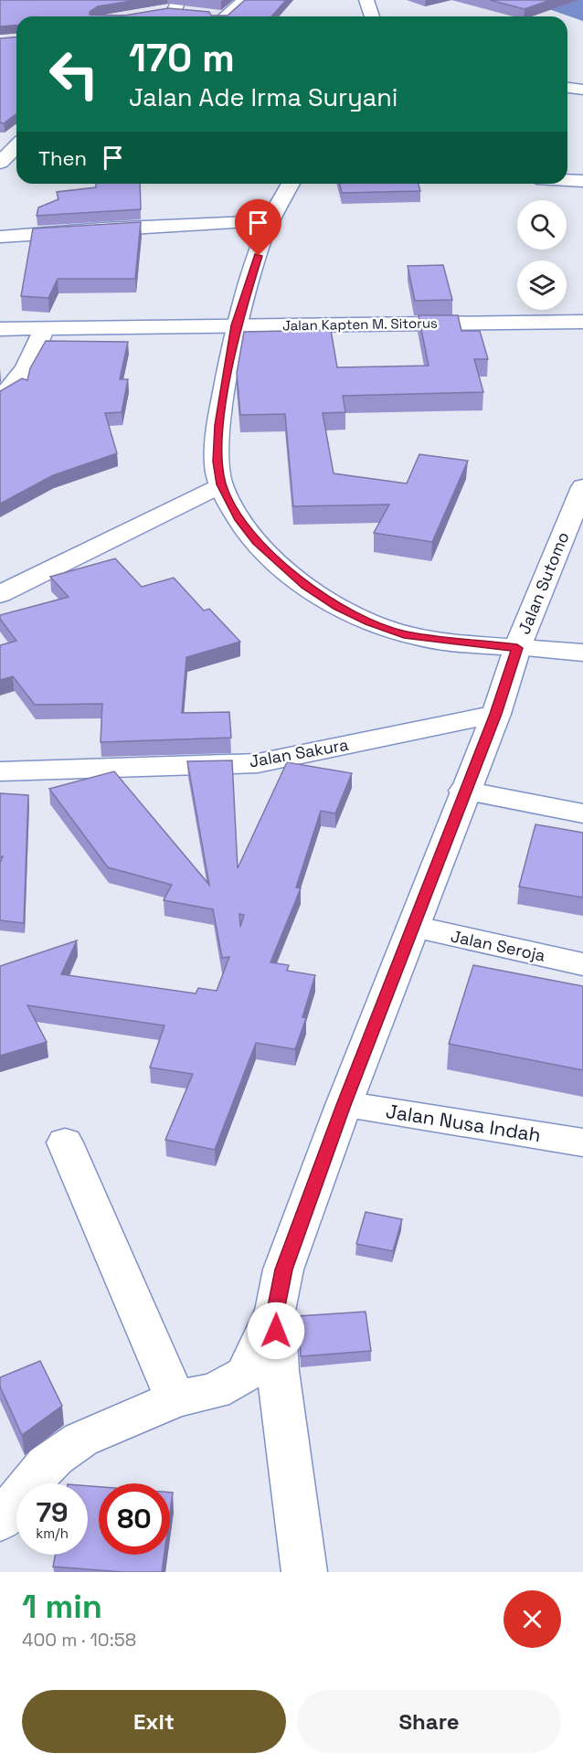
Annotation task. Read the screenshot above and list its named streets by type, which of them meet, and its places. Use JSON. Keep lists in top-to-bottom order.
{
  "streets": {
    "main road": [
      "Jalan Kapten M. Sitorus",
      "Jalan Sutomo",
      "Jalan Sakura",
      "Jalan Seroja",
      "Jalan Nusa Indah"
    ]
  },
  "crossings": [
    ["Jalan Sutomo", "Jalan Sakura"],
    ["Jalan Sutomo", "Jalan Seroja"],
    ["Jalan Sutomo", "Jalan Nusa Indah"]
  ],
  "page": {
    "turn": ["170 m", "Jalan Ade Irma Suryani"],
    "then": "Then",
    "speed": "79 km/h",
    "limit": "80",
    "heading": ["1 min", "400 m · 10:58"],
    "buttons": ["Exit", "Share"]
  }
}
